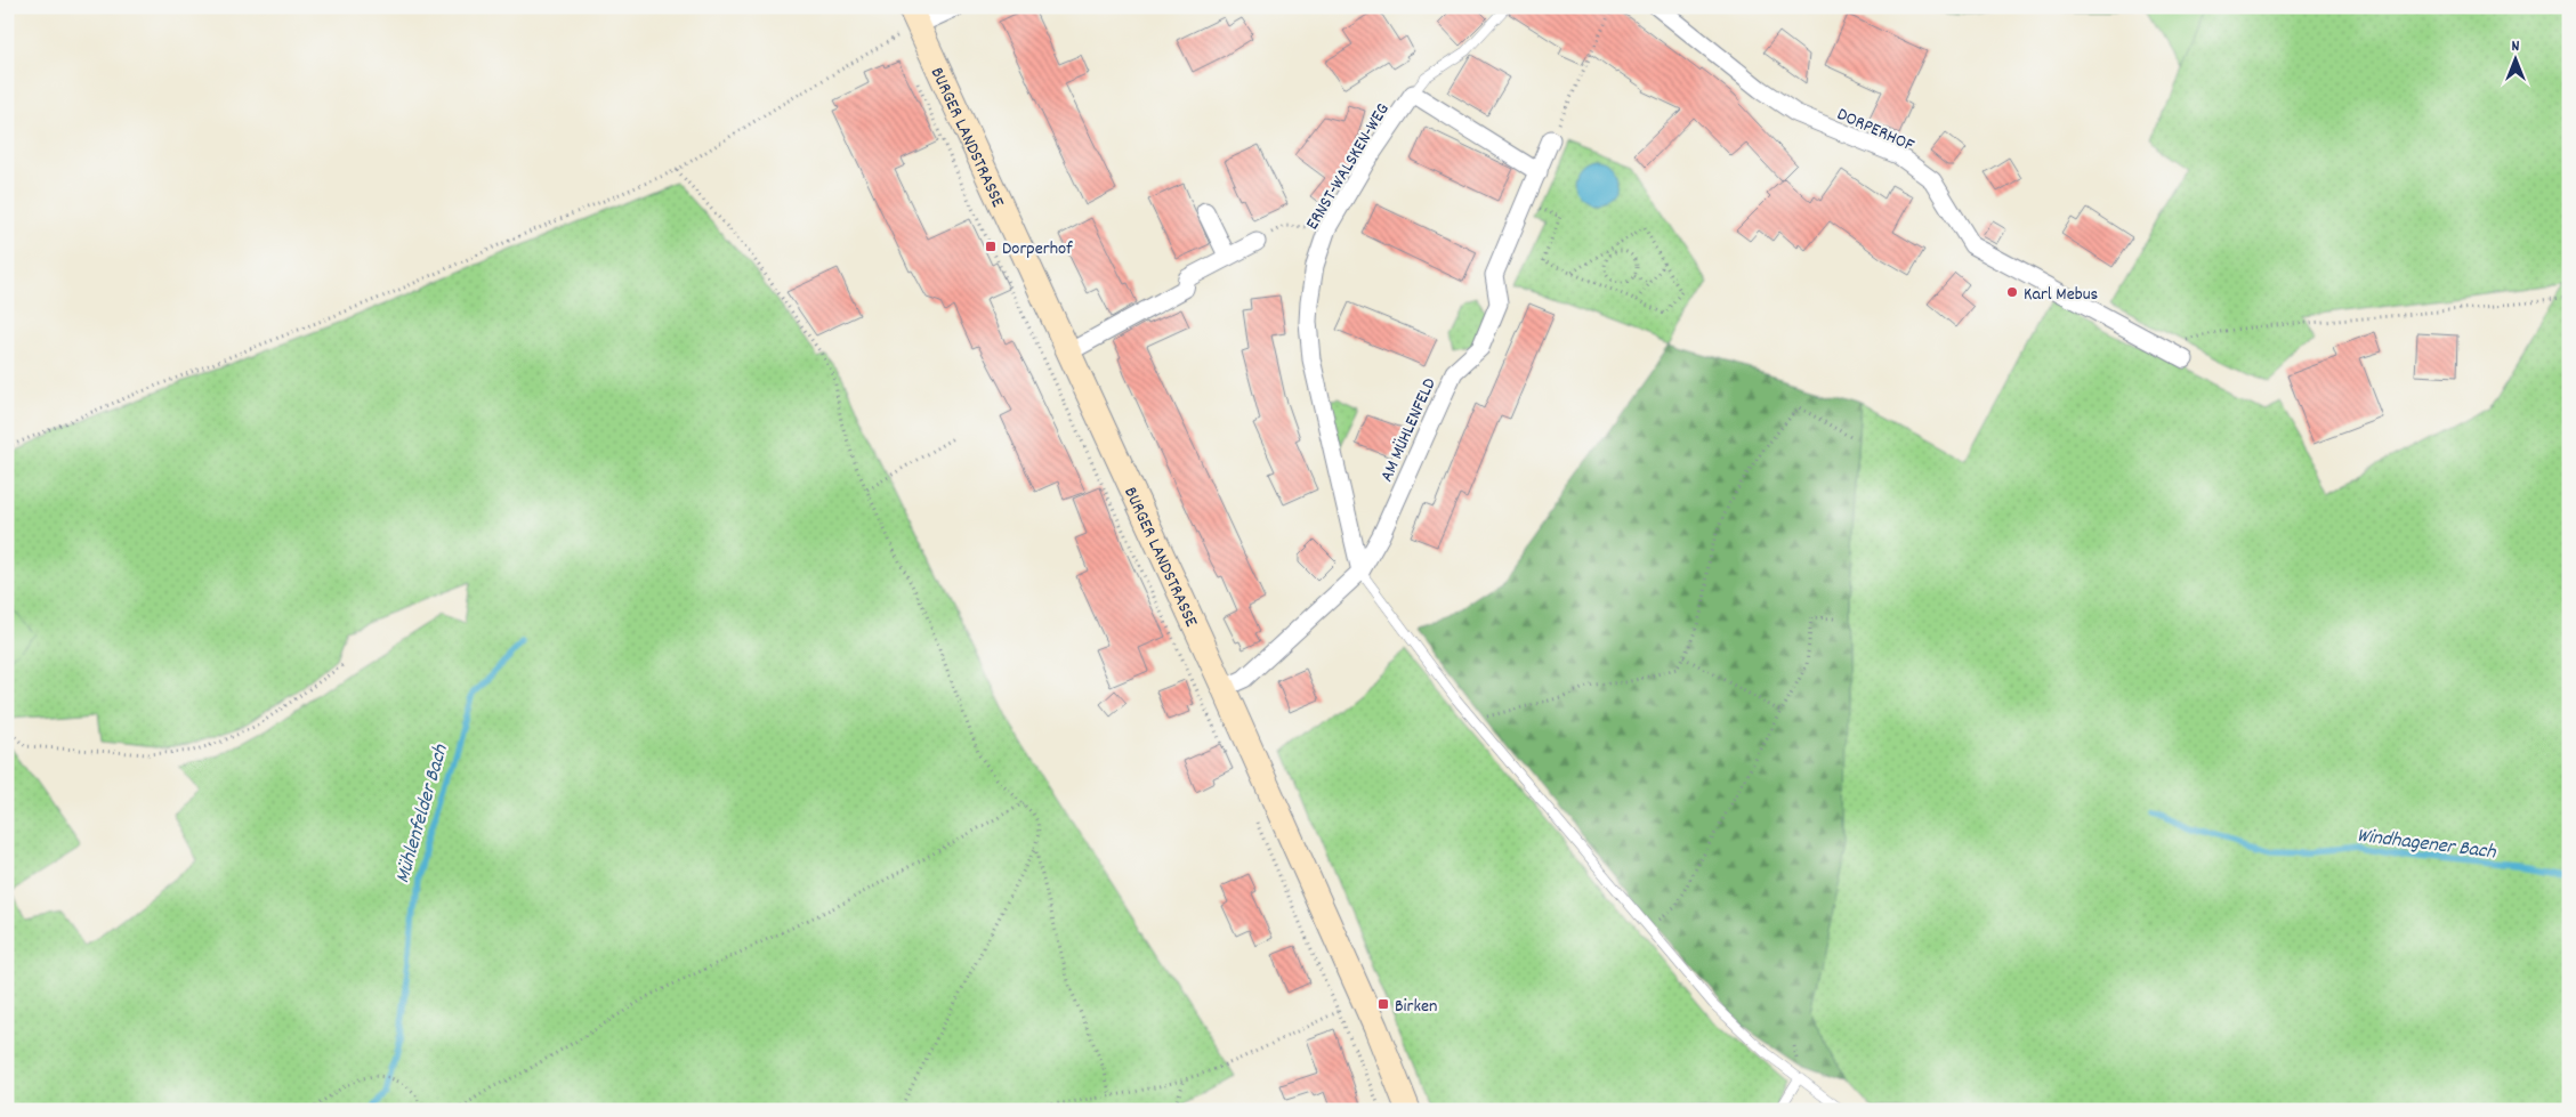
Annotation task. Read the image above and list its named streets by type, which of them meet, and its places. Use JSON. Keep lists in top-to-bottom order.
{
  "streets": {
    "main road": ["BURGER LANDSTRASSE"],
    "street": ["DORPERHOF", "ERNST-WALSKEN-WEG", "AM MÜHLENFELD"]
  },
  "crossings": [
    ["BURGER LANDSTRASSE", "AM MÜHLENFELD"],
    ["ERNST-WALSKEN-WEG", "AM MÜHLENFELD"]
  ],
  "water": ["Mühlenfelder Bach", "Windhagener Bach"],
  "places": {
    "transit": ["Dorperhof", "Birken"],
    "other": ["Karl Mebus"]
  },
  "north": "top"
}
